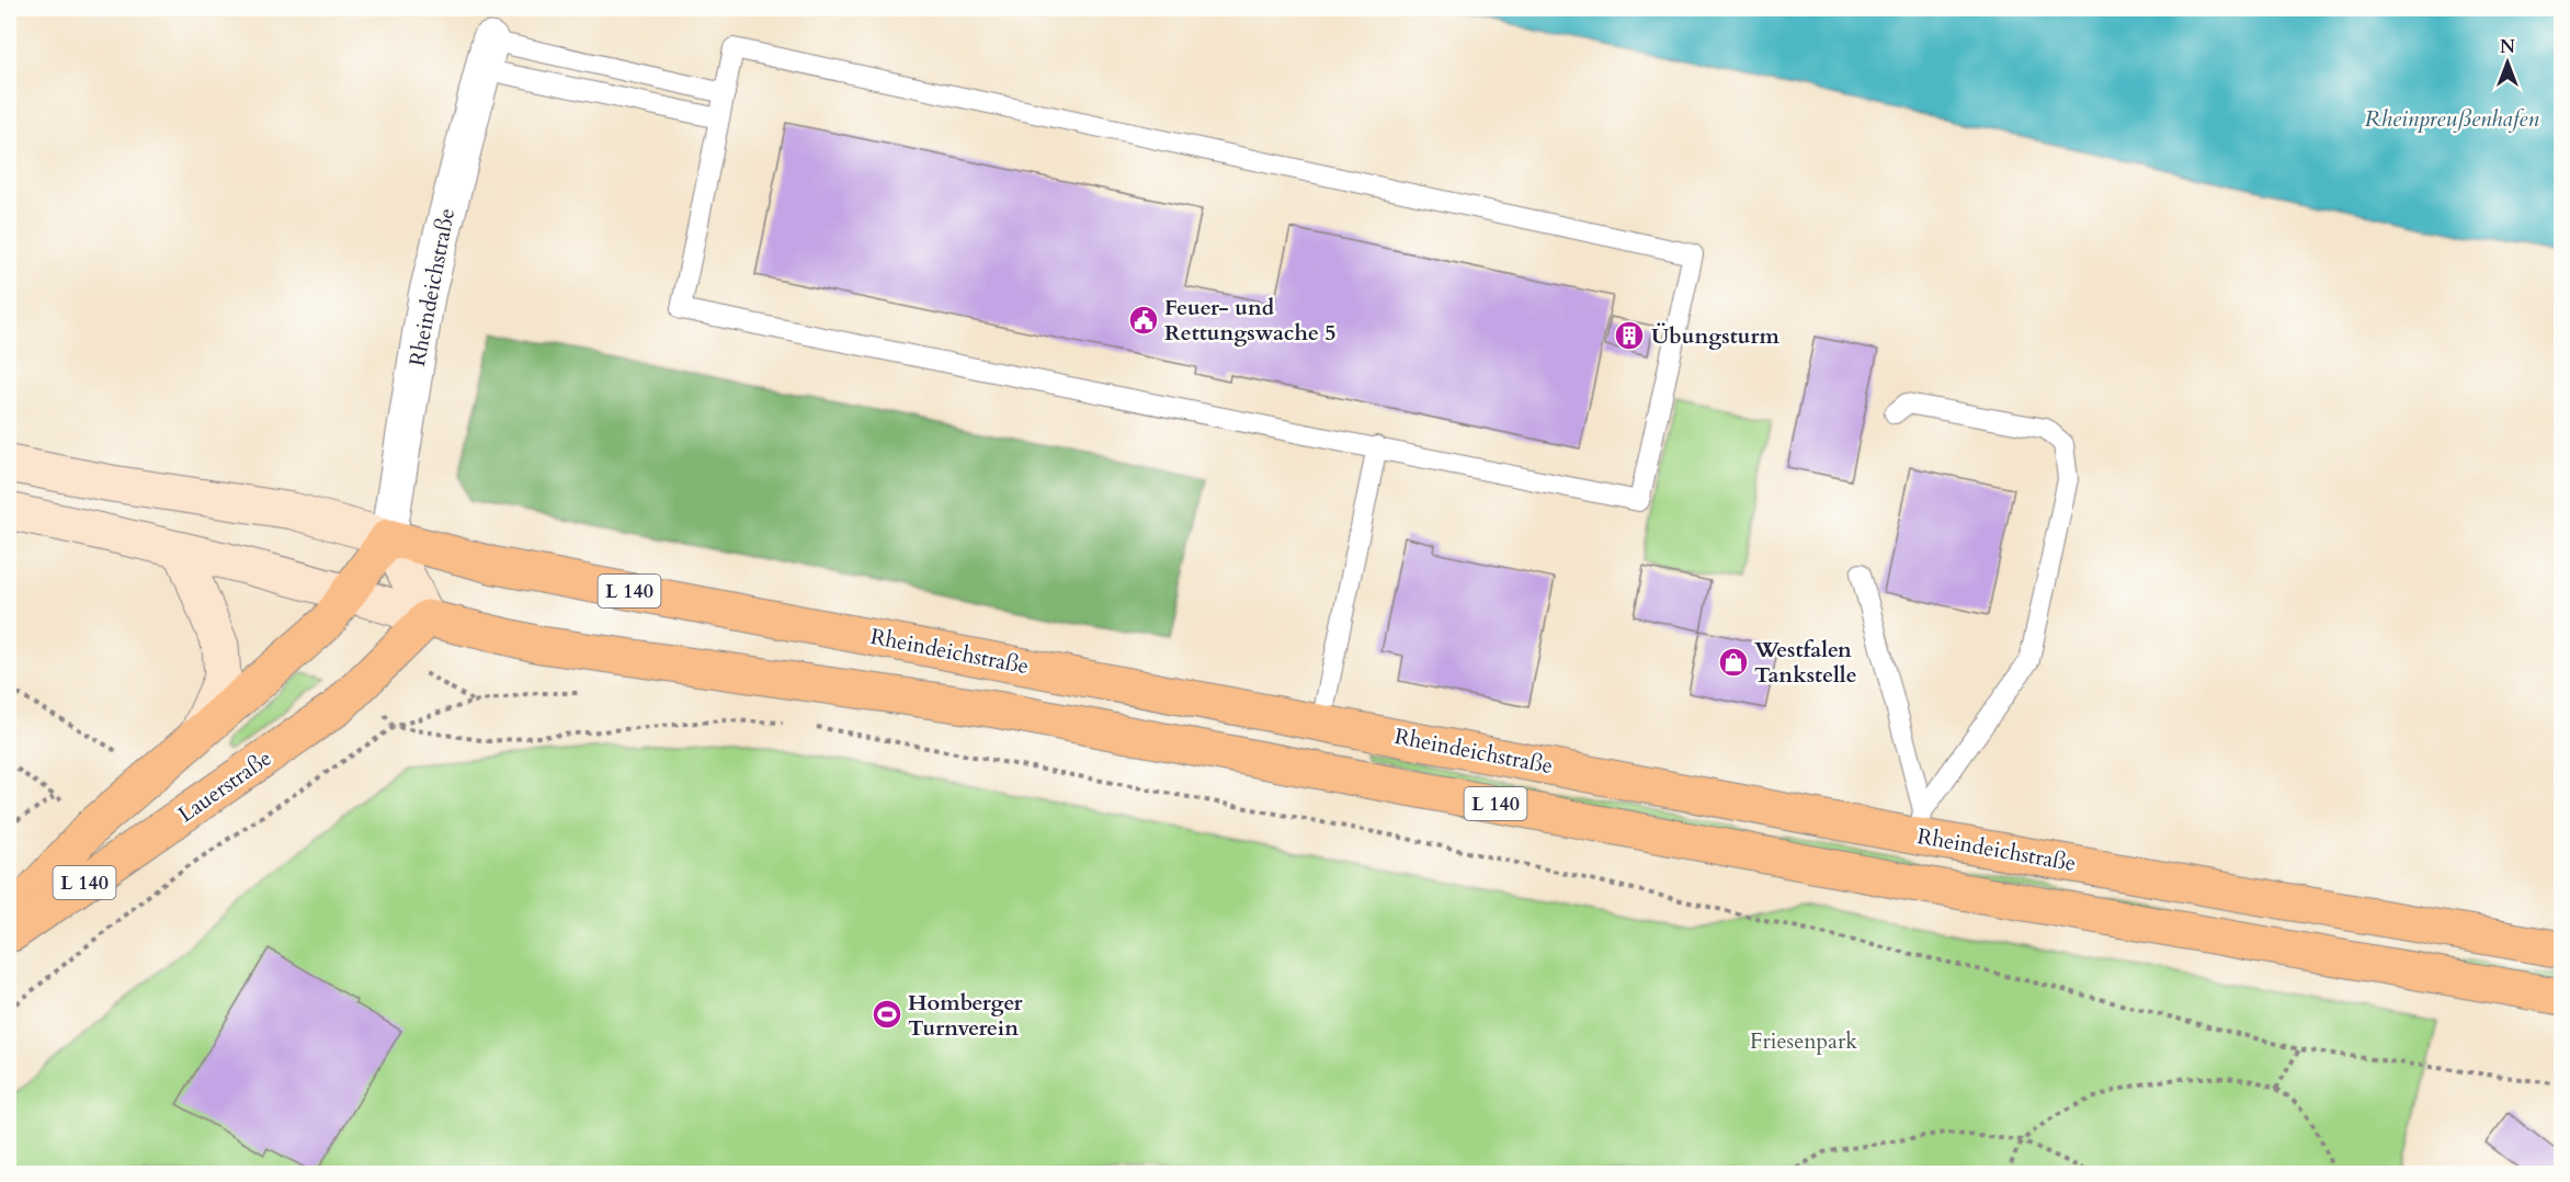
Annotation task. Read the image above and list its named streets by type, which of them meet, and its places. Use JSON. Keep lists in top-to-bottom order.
{
  "streets": {
    "main road": ["Rheindeichstraße", "L 140", "Lauerstraße"]
  },
  "crossings": [
    ["Rheindeichstraße", "L 140"],
    ["L 140", "Lauerstraße"]
  ],
  "water": ["Rheinpreußenhafen"],
  "parks": ["Friesenpark"],
  "places": {
    "public building": ["Feuer- und Rettungswache 5"],
    "building": ["Übungsturm"],
    "shop": ["Westfalen Tankstelle"],
    "sports": ["Homberger Turnverein"]
  },
  "north": "top"
}
